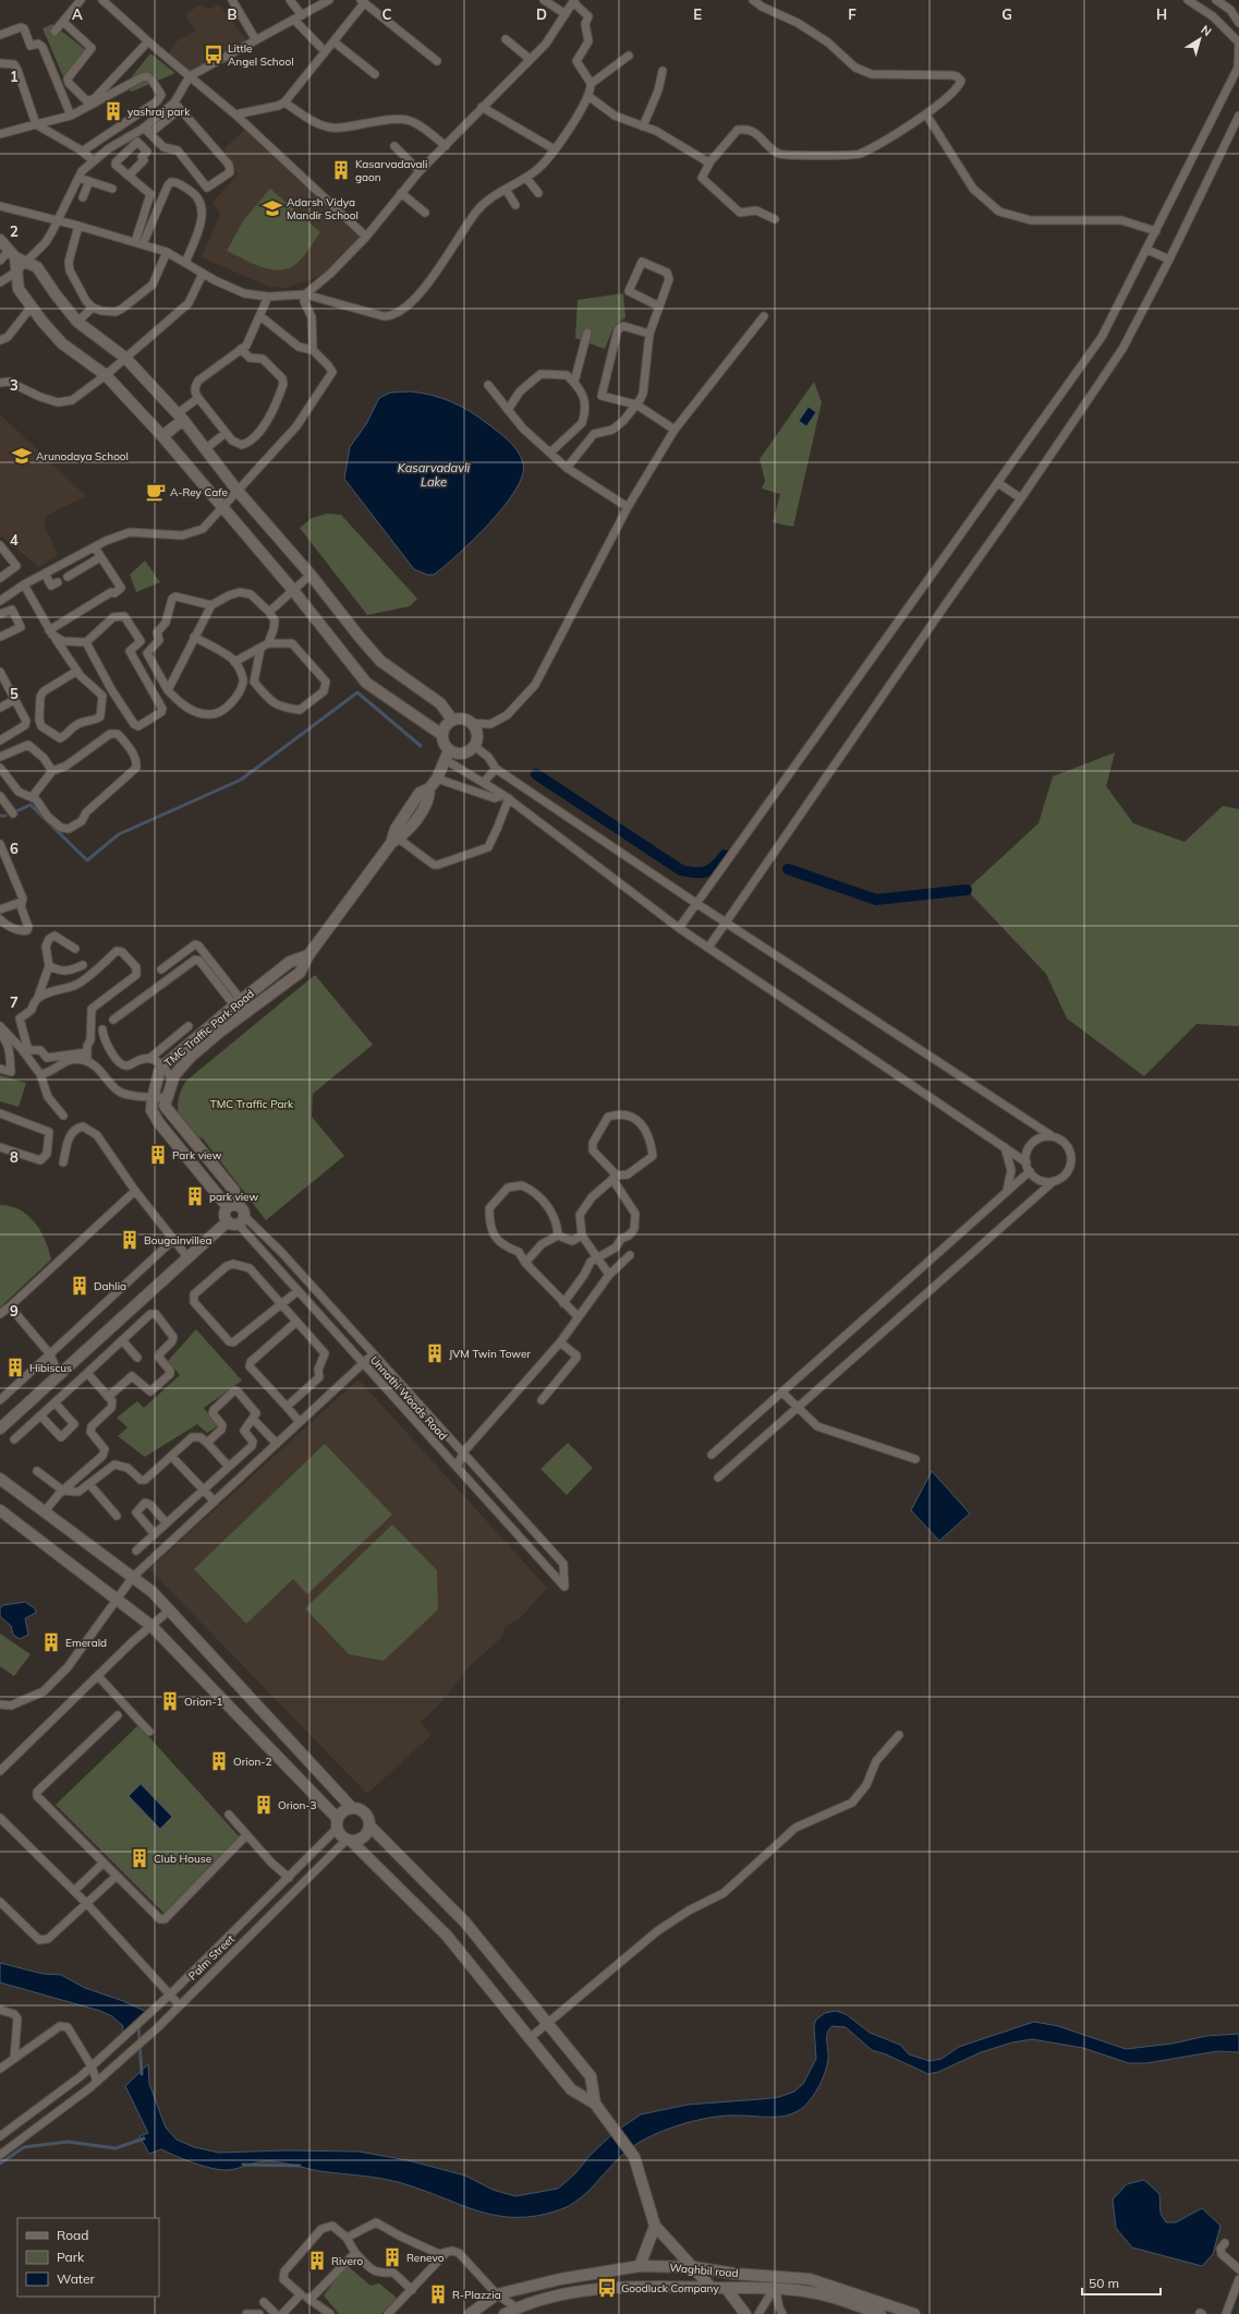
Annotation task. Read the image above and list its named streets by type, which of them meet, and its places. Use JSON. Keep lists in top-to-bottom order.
{
  "streets": {
    "main road": ["TMC Traffic Park Road", "Waghbil road"],
    "street": ["Unnathi Woods Road", "Palm Street"]
  },
  "water": ["Kasarvadavli Lake"],
  "parks": ["TMC Traffic Park"],
  "places": {
    "bus stop": ["Little Angel School", "Goodluck Company"],
    "building": [
      "yashraj park",
      "Kasarvadavali gaon",
      "Park view",
      "park view",
      "Bougainvillea",
      "Dahlia",
      "JVM Twin Tower",
      "Hibiscus",
      "Emerald",
      "Orion-1",
      "Orion-2",
      "Orion-3",
      "Club House",
      "Renevo",
      "Rivero",
      "R-Plazzia"
    ],
    "school or university": ["Adarsh Vidya Mandir School", "Arunodaya School"],
    "cafe": ["A-Rey Cafe"]
  },
  "legend": ["Road", "Park", "Water"],
  "scale_bar": "50 m",
  "north": "top right",
  "grid": {
    "columns": [
      "A",
      "B",
      "C",
      "D",
      "E",
      "F",
      "G",
      "H"
    ],
    "rows": [
      "1",
      "2",
      "3",
      "4",
      "5",
      "6",
      "7",
      "8",
      "9"
    ]
  }
}
